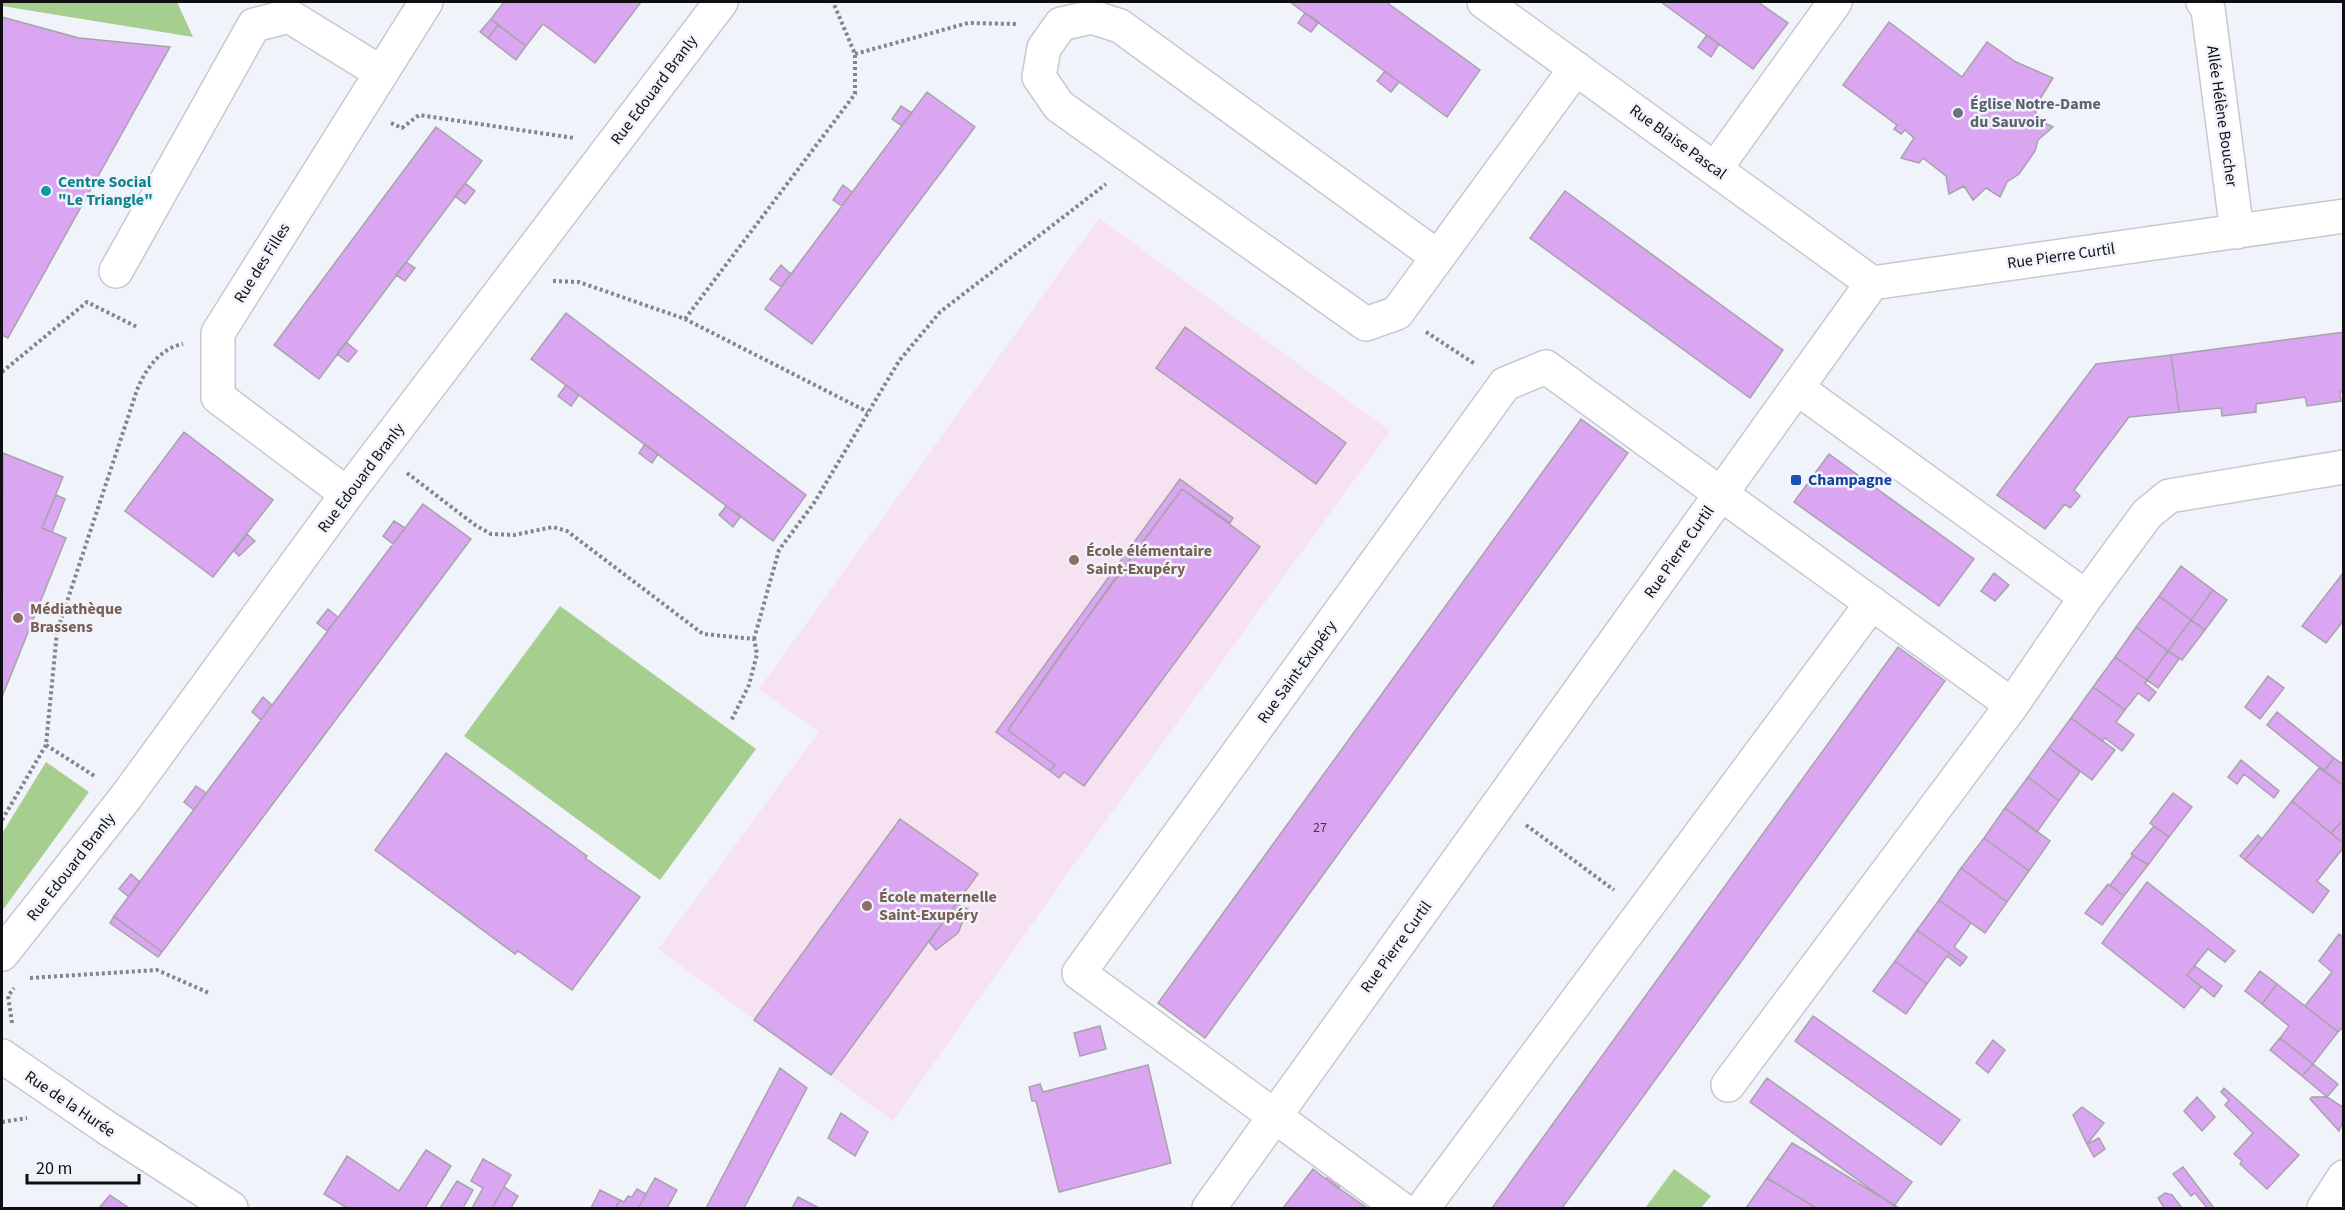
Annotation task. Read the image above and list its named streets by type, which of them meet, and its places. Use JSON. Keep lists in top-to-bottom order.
{
  "streets": {
    "street": [
      "Rue Edouard Branly",
      "Allée Hélène Boucher",
      "Rue Blaise Pascal",
      "Rue Pierre Curtil",
      "Rue des Filles",
      "Rue Saint-Exupéry",
      "Rue de la Hurée"
    ]
  },
  "crossings": [
    ["Rue Edouard Branly", "Rue des Filles"],
    ["Allée Hélène Boucher", "Rue Pierre Curtil"],
    ["Rue Blaise Pascal", "Rue Pierre Curtil"],
    ["Rue Pierre Curtil", "Rue Saint-Exupéry"]
  ],
  "places": {
    "other": [
      "Église Notre-Dame du Sauvoir",
      "Centre Social \"Le Triangle\"",
      "École élémentaire Saint-Exupéry",
      "Médiathèque Brassens",
      "École maternelle Saint-Exupéry"
    ],
    "transit": ["Champagne"]
  },
  "house_numbers": ["27"],
  "scale_bar": "20 m"
}
